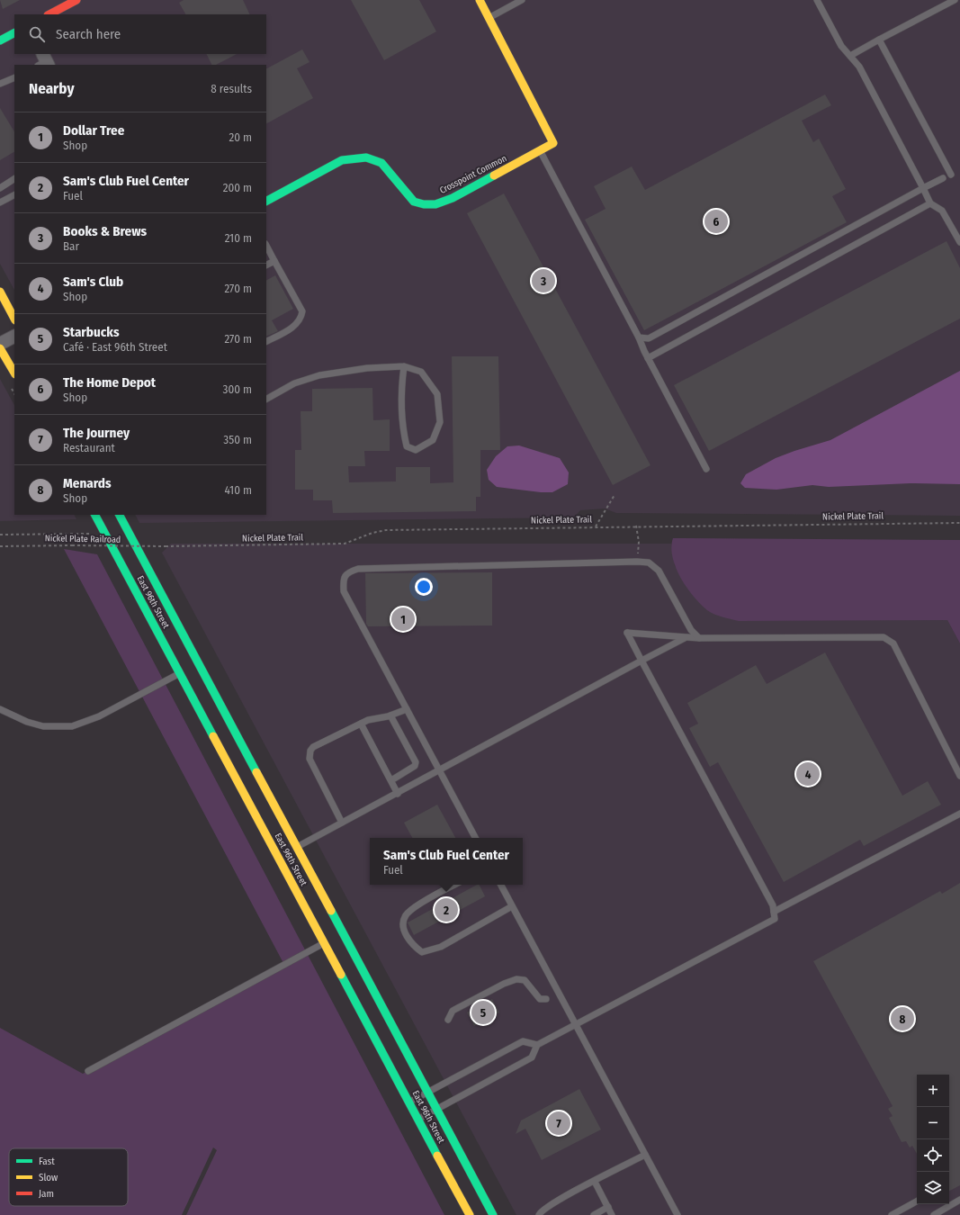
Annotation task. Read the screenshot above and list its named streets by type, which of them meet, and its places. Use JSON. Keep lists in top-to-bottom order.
{
  "streets": {
    "main road": ["Crosspoint Common", "East 96th Street"],
    "path": ["Nickel Plate Trail", "Nickel Plate Railroad"]
  },
  "crossings": [
    ["Nickel Plate Trail", "Nickel Plate Railroad"]
  ],
  "legend": ["Fast", "Slow", "Jam"],
  "page": {
    "search": "Search here",
    "heading": ["Nearby", "8 results"],
    "list": [
      {
        "mark": "1",
        "name": "Dollar Tree",
        "note": "Shop",
        "value": "20 m"
      },
      {
        "mark": "2",
        "name": "Sam's Club Fuel Center",
        "note": "Fuel",
        "value": "200 m"
      },
      {
        "mark": "3",
        "name": "Books & Brews",
        "note": "Bar",
        "value": "210 m"
      },
      {
        "mark": "4",
        "name": "Sam's Club",
        "note": "Shop",
        "value": "270 m"
      },
      {
        "mark": "5",
        "name": "Starbucks",
        "note": "Café · East 96th Street",
        "value": "270 m"
      },
      {
        "mark": "6",
        "name": "The Home Depot",
        "note": "Shop",
        "value": "300 m"
      },
      {
        "mark": "7",
        "name": "The Journey",
        "note": "Restaurant",
        "value": "350 m"
      },
      {
        "mark": "8",
        "name": "Menards",
        "note": "Shop",
        "value": "410 m"
      }
    ],
    "pins": [
      "6",
      "3",
      "1",
      "4",
      "2",
      "5",
      "8",
      "7"
    ],
    "popup": ["Sam's Club Fuel Center", "Fuel"],
    "map_buttons": ["+", "−"]
  }
}
